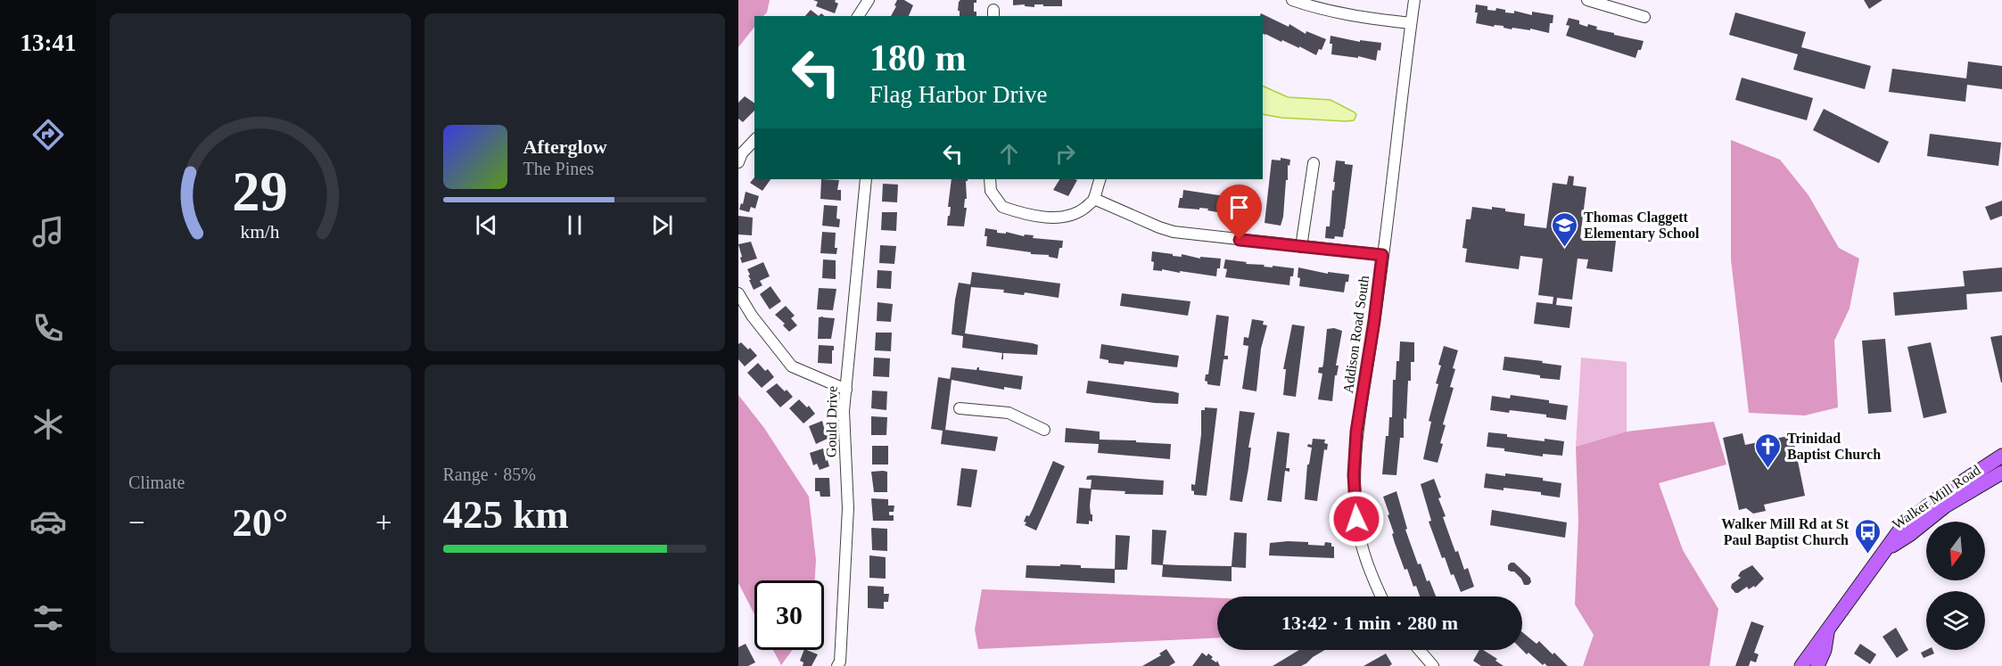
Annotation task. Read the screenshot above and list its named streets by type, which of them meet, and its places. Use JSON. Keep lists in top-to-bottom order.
{
  "streets": {
    "main road": ["Walker Mill Road"],
    "street": ["Addison Road South", "Gould Drive"]
  },
  "places": {
    "school or university": ["Thomas Claggett Elementary School"],
    "church": ["Trinidad Baptist Church"],
    "bus stop": ["Walker Mill Rd at St Paul Baptist Church"]
  },
  "north": "bottom",
  "page": {
    "tabs": "13:41",
    "turn": ["180 m", "Flag Harbor Drive"],
    "song": ["Afterglow", "The Pines"],
    "tile": [
      "Climate",
      ["Range · 85%", "425 km"]
    ],
    "heat": ["−", "20°", "+"],
    "limit": "30",
    "trip": "13:42 · 1 min · 280 m",
    "gauge": ["29", "km/h"]
  }
}
